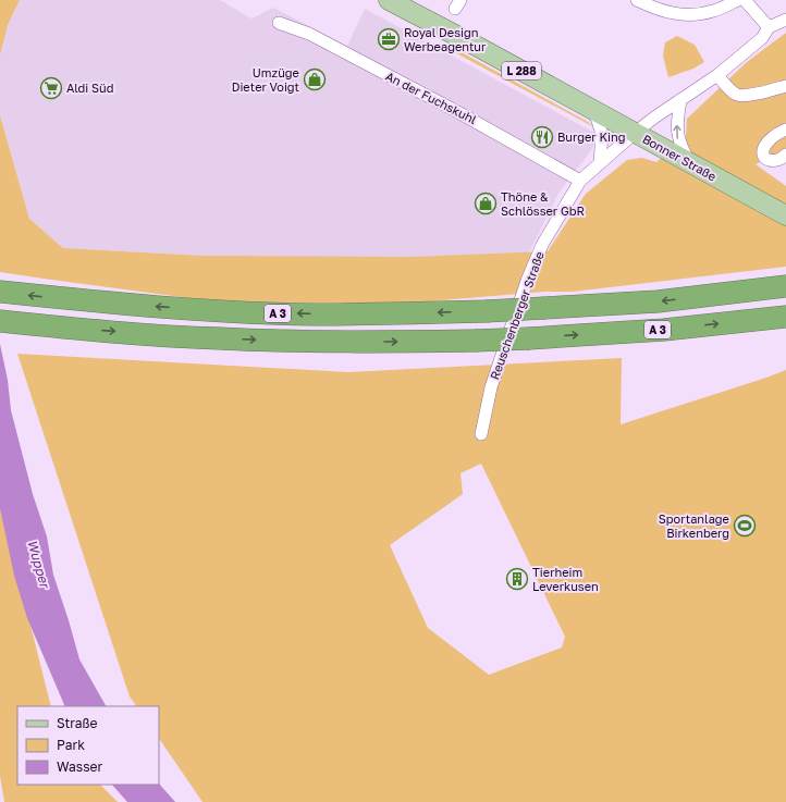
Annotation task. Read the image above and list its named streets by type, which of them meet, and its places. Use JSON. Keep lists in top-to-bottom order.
{
  "streets": {
    "highway": ["A 3"],
    "main road": ["L 288", "Bonner Straße"],
    "street": ["An der Fuchskuhl", "Reuschenberger Straße"]
  },
  "crossings": [
    ["An der Fuchskuhl", "Reuschenberger Straße"],
    ["Bonner Straße", "Reuschenberger Straße"]
  ],
  "water": ["Wupper"],
  "places": {
    "office": ["Royal Design Werbeagentur"],
    "shop": ["Umzüge Dieter Voigt", "Thöne & Schlösser GbR"],
    "supermarket": ["Aldi Süd"],
    "restaurant": ["Burger King"],
    "sports": ["Sportanlage Birkenberg"],
    "building": ["Tierheim Leverkusen"]
  },
  "legend": ["Straße", "Park", "Wasser"]
}
